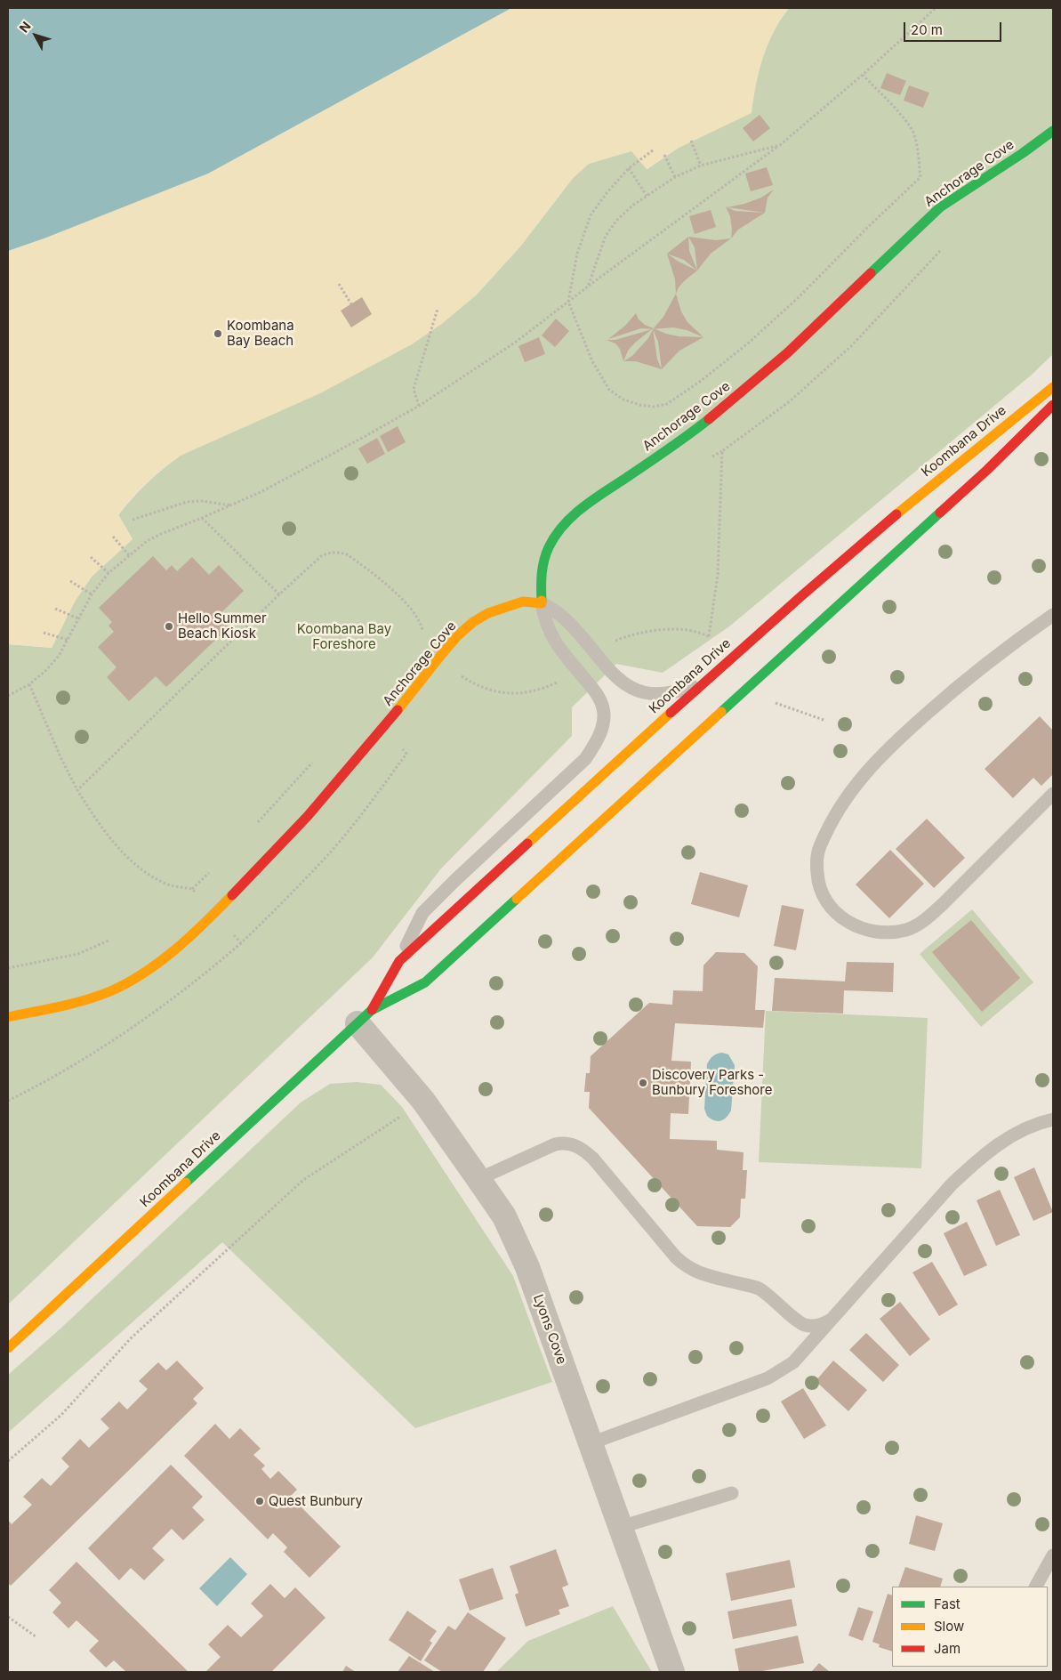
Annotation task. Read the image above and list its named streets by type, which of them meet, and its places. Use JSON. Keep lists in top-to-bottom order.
{
  "streets": {
    "main road": ["Anchorage Cove", "Koombana Drive"],
    "street": ["Lyons Cove"]
  },
  "crossings": [
    ["Koombana Drive", "Lyons Cove"]
  ],
  "parks": ["Koombana Bay Foreshore"],
  "places": [
    "Koombana Bay Beach",
    "Hello Summer Beach Kiosk",
    "Discovery Parks - Bunbury Foreshore",
    "Quest Bunbury"
  ],
  "legend": ["Fast", "Slow", "Jam"],
  "scale_bar": "20 m",
  "north": "top left"
}
